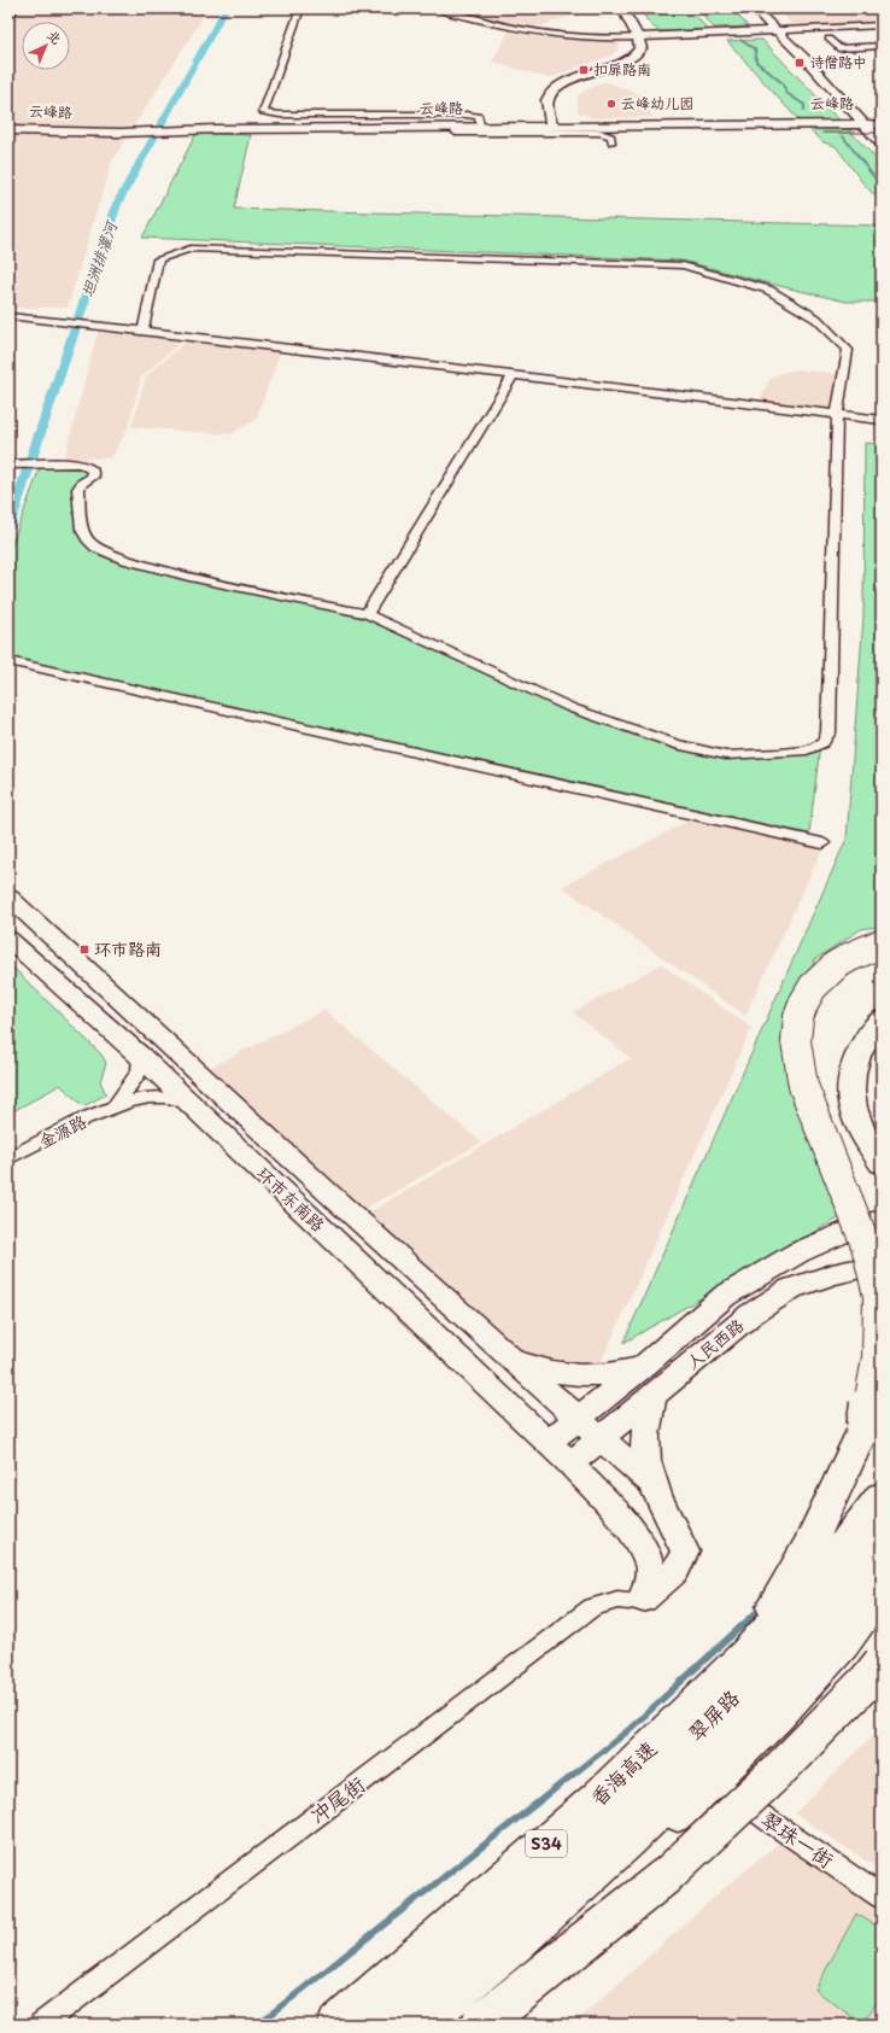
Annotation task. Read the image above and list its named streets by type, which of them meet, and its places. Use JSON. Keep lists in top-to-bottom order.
{
  "streets": {
    "highway": ["香海高速", "S34"],
    "street": [
      "云峰路",
      "金源路",
      "环市东南路",
      "人民西路",
      "翠屏路",
      "冲尾街",
      "翠珠一街"
    ]
  },
  "crossings": [
    ["环市东南路", "人民西路"],
    ["环市东南路", "冲尾街"]
  ],
  "water": ["坦洲排灌河"],
  "places": {
    "transit": ["诗僧路中", "扣扉路南", "环市路南"],
    "other": ["云峰幼儿园"]
  },
  "north": "top right"
}
